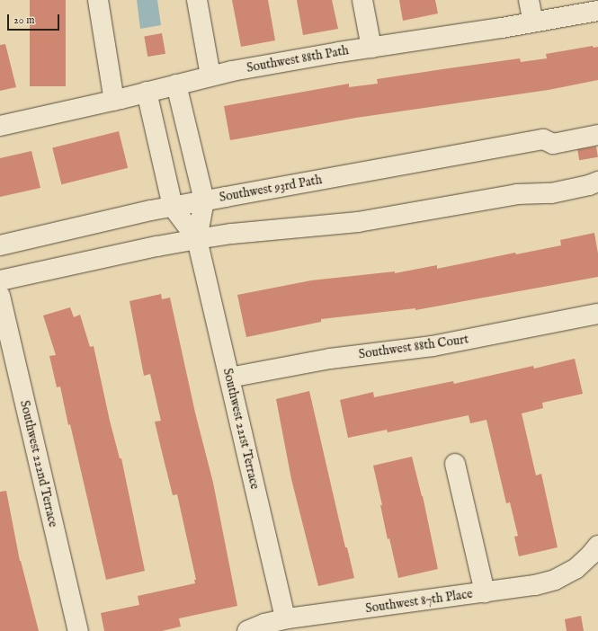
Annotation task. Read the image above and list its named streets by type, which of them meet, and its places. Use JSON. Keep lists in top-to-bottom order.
{
  "streets": {
    "street": [
      "Southwest 88th Path",
      "Southwest 93rd Path",
      "Southwest 88th Court",
      "Southwest 221st Terrace",
      "Southwest 222nd Terrace",
      "Southwest 87th Place"
    ]
  },
  "crossings": [
    ["Southwest 88th Path", "Southwest 221st Terrace"],
    ["Southwest 93rd Path", "Southwest 221st Terrace"],
    ["Southwest 88th Court", "Southwest 221st Terrace"],
    ["Southwest 221st Terrace", "Southwest 87th Place"]
  ],
  "scale_bar": "20 m"
}
